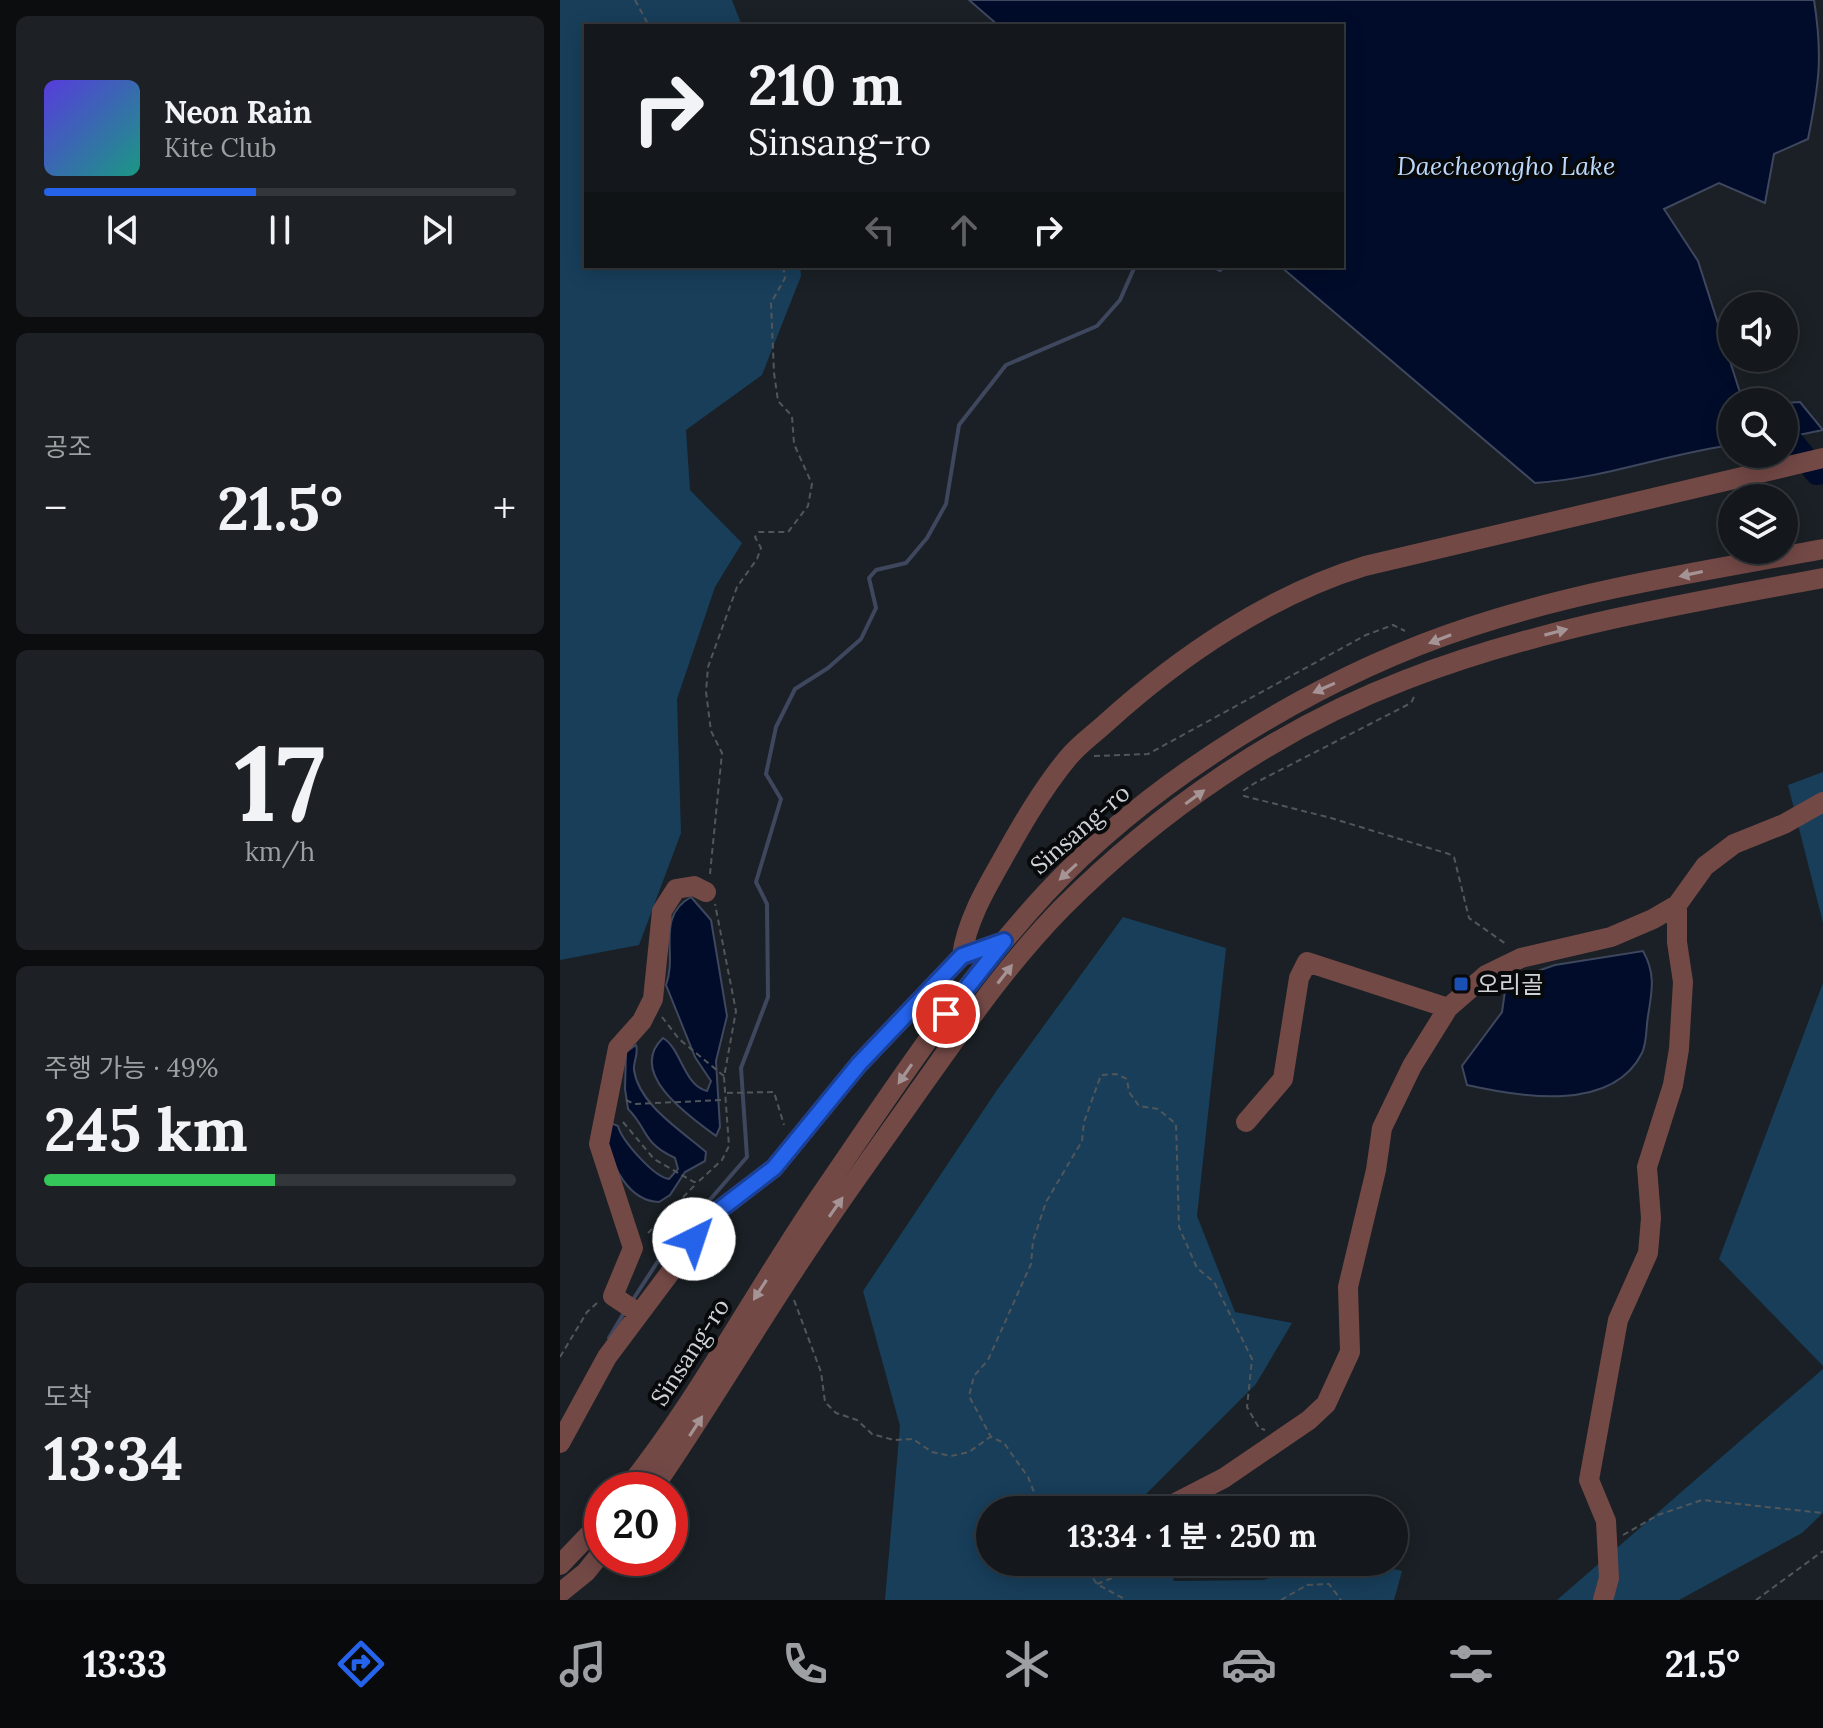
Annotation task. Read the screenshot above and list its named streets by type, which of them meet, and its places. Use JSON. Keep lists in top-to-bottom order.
{
  "streets": {
    "street": ["Sinsang-ro"]
  },
  "water": ["Daecheongho Lake"],
  "places": {
    "transit": ["오리골"]
  },
  "page": {
    "turn": ["210 m", "Sinsang-ro"],
    "song": ["Neon Rain", "Kite Club"],
    "tile": [
      "공조",
      ["17", "km/h"],
      ["주행 가능 · 49%", "245 km"],
      ["도착", "13:34"]
    ],
    "heat": ["−", "21.5°", "+"],
    "limit": "20",
    "trip": "13:34 · 1 분 · 250 m",
    "tabs": ["13:33", "21.5°"]
  }
}
